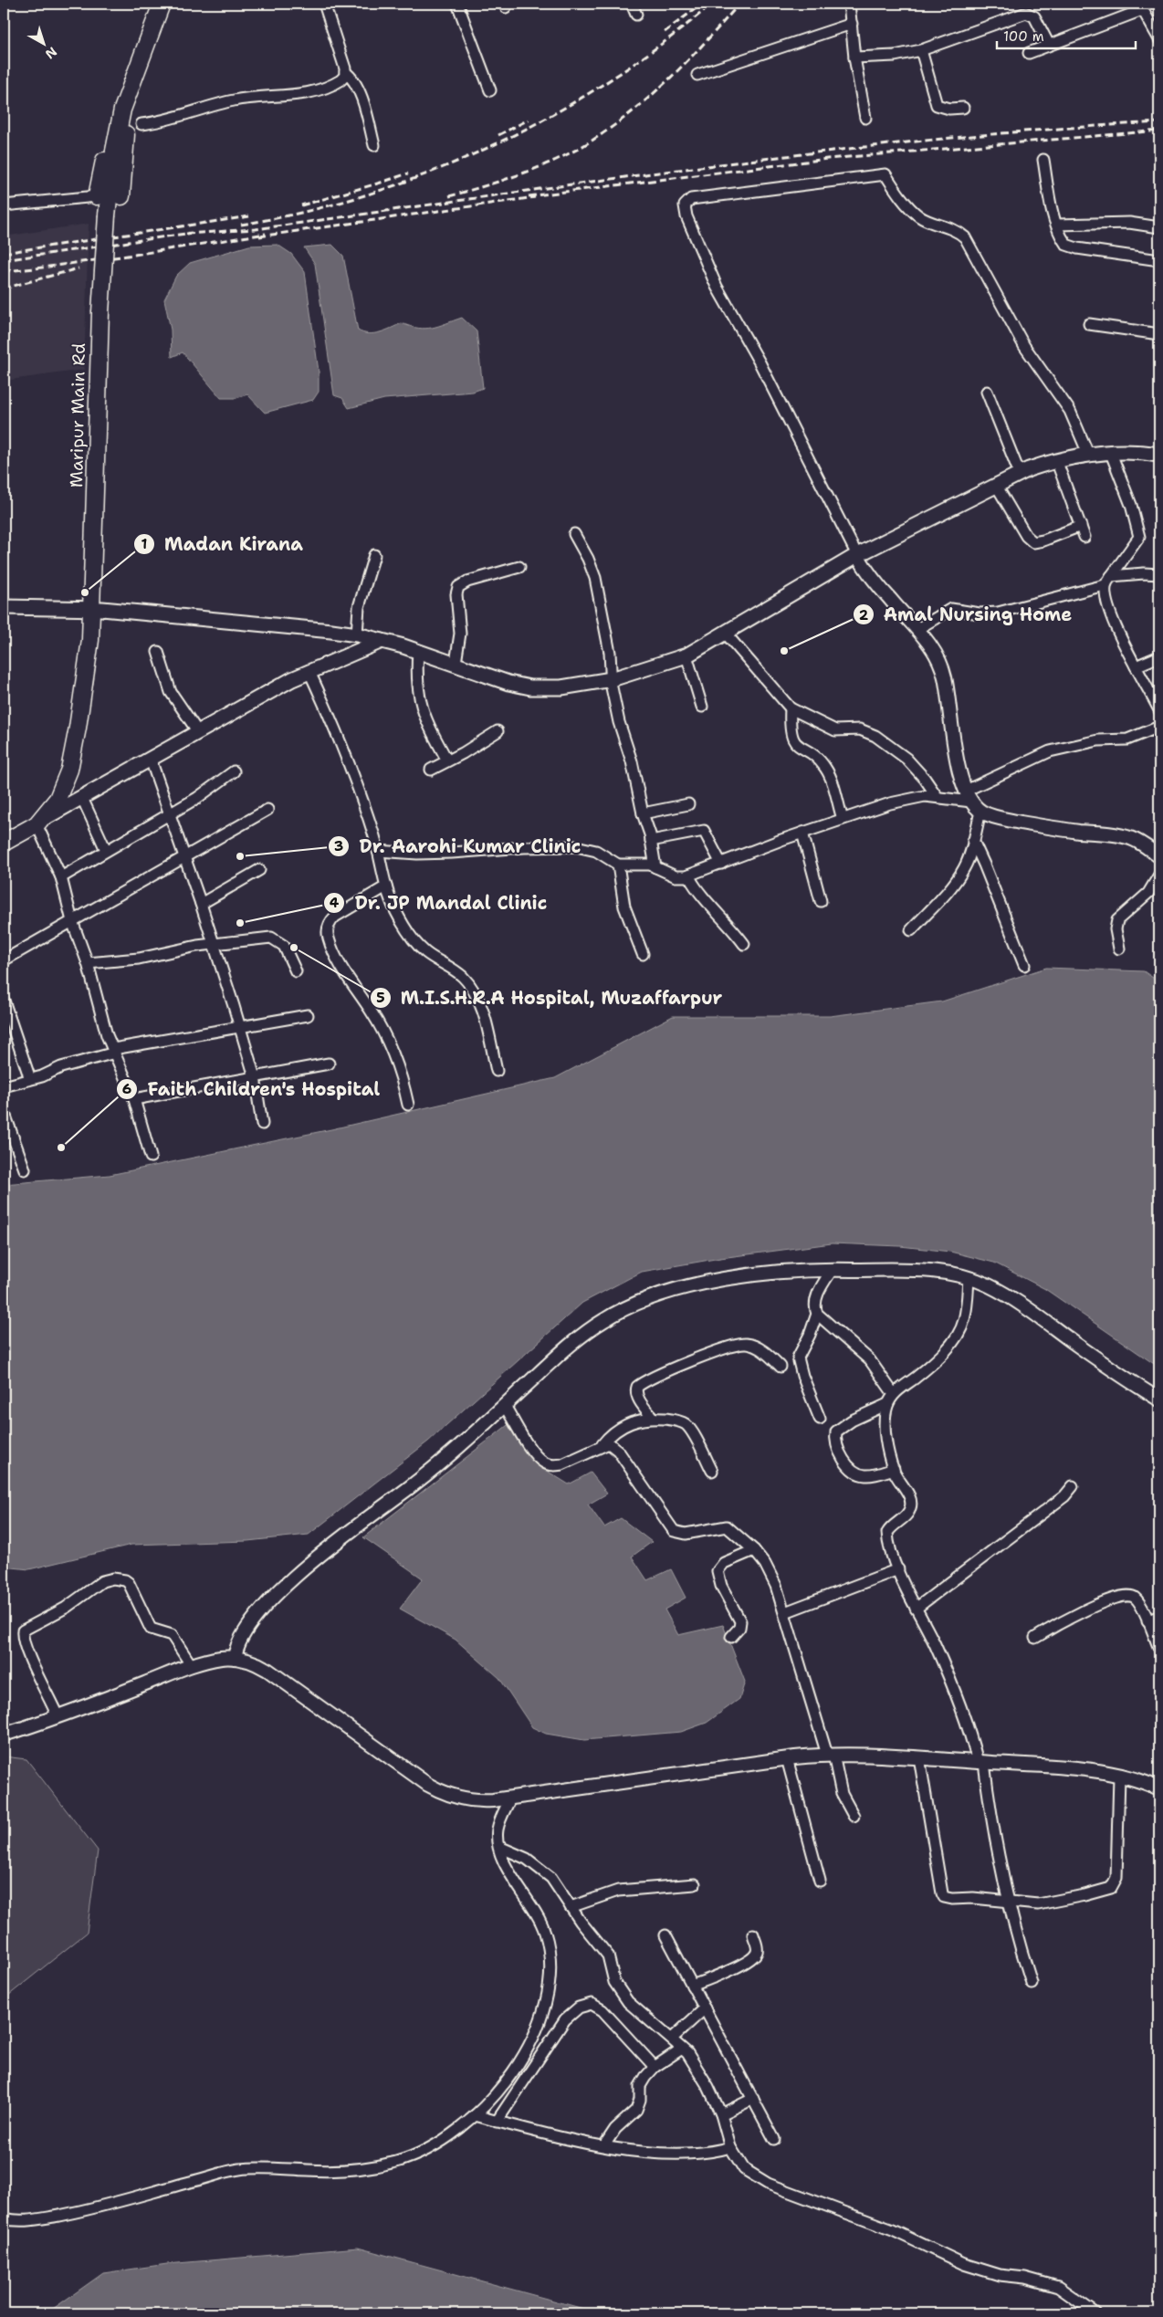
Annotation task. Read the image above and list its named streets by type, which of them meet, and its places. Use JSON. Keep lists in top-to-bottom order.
{
  "streets": {
    "main road": ["Maripur Main Rd"]
  },
  "places": [
    "Madan Kirana",
    "Amal Nursing Home",
    "Dr. Aarohi Kumar Clinic",
    "Dr. JP Mandal Clinic",
    "M.I.S.H.R.A Hospital, Muzaffarpur",
    "Faith Children's Hospital"
  ],
  "scale_bar": "100 m",
  "north": "bottom right"
}
